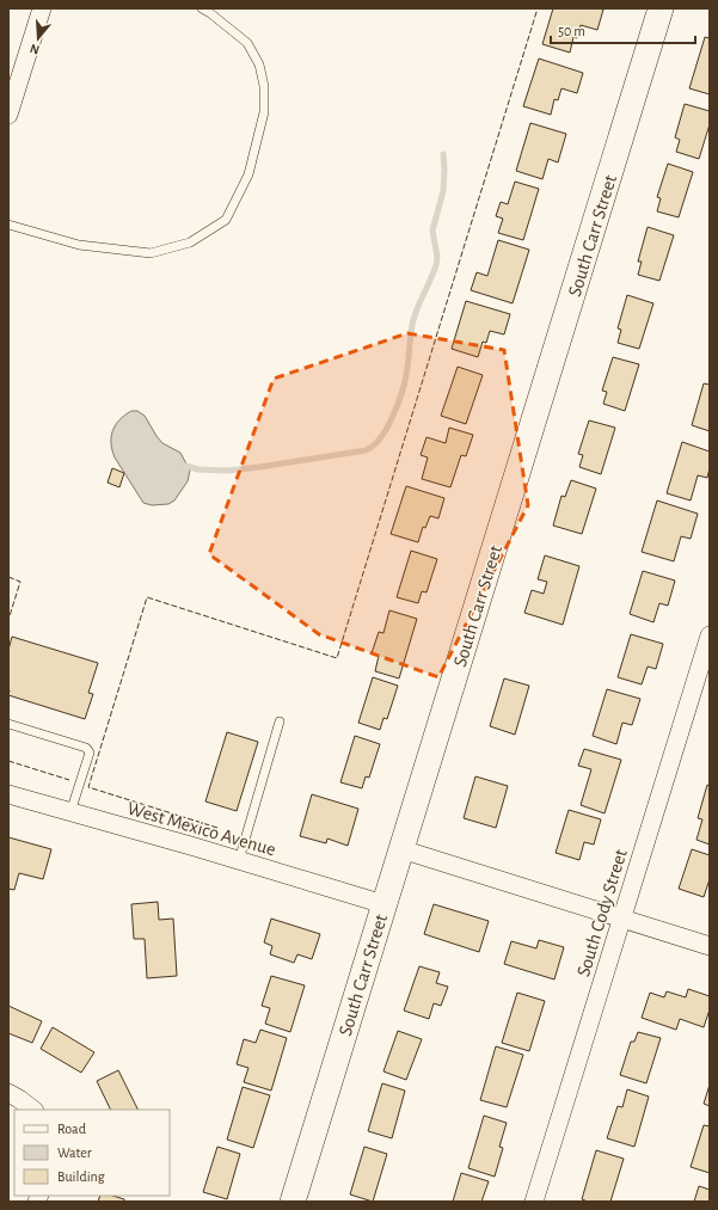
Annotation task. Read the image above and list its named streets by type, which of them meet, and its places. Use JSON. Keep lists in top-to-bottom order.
{
  "streets": {
    "street": ["South Carr Street", "West Mexico Avenue", "South Cody Street"]
  },
  "crossings": [
    ["South Carr Street", "West Mexico Avenue"]
  ],
  "legend": ["Road", "Water", "Building"],
  "scale_bar": "50 m",
  "north": "bottom"
}
